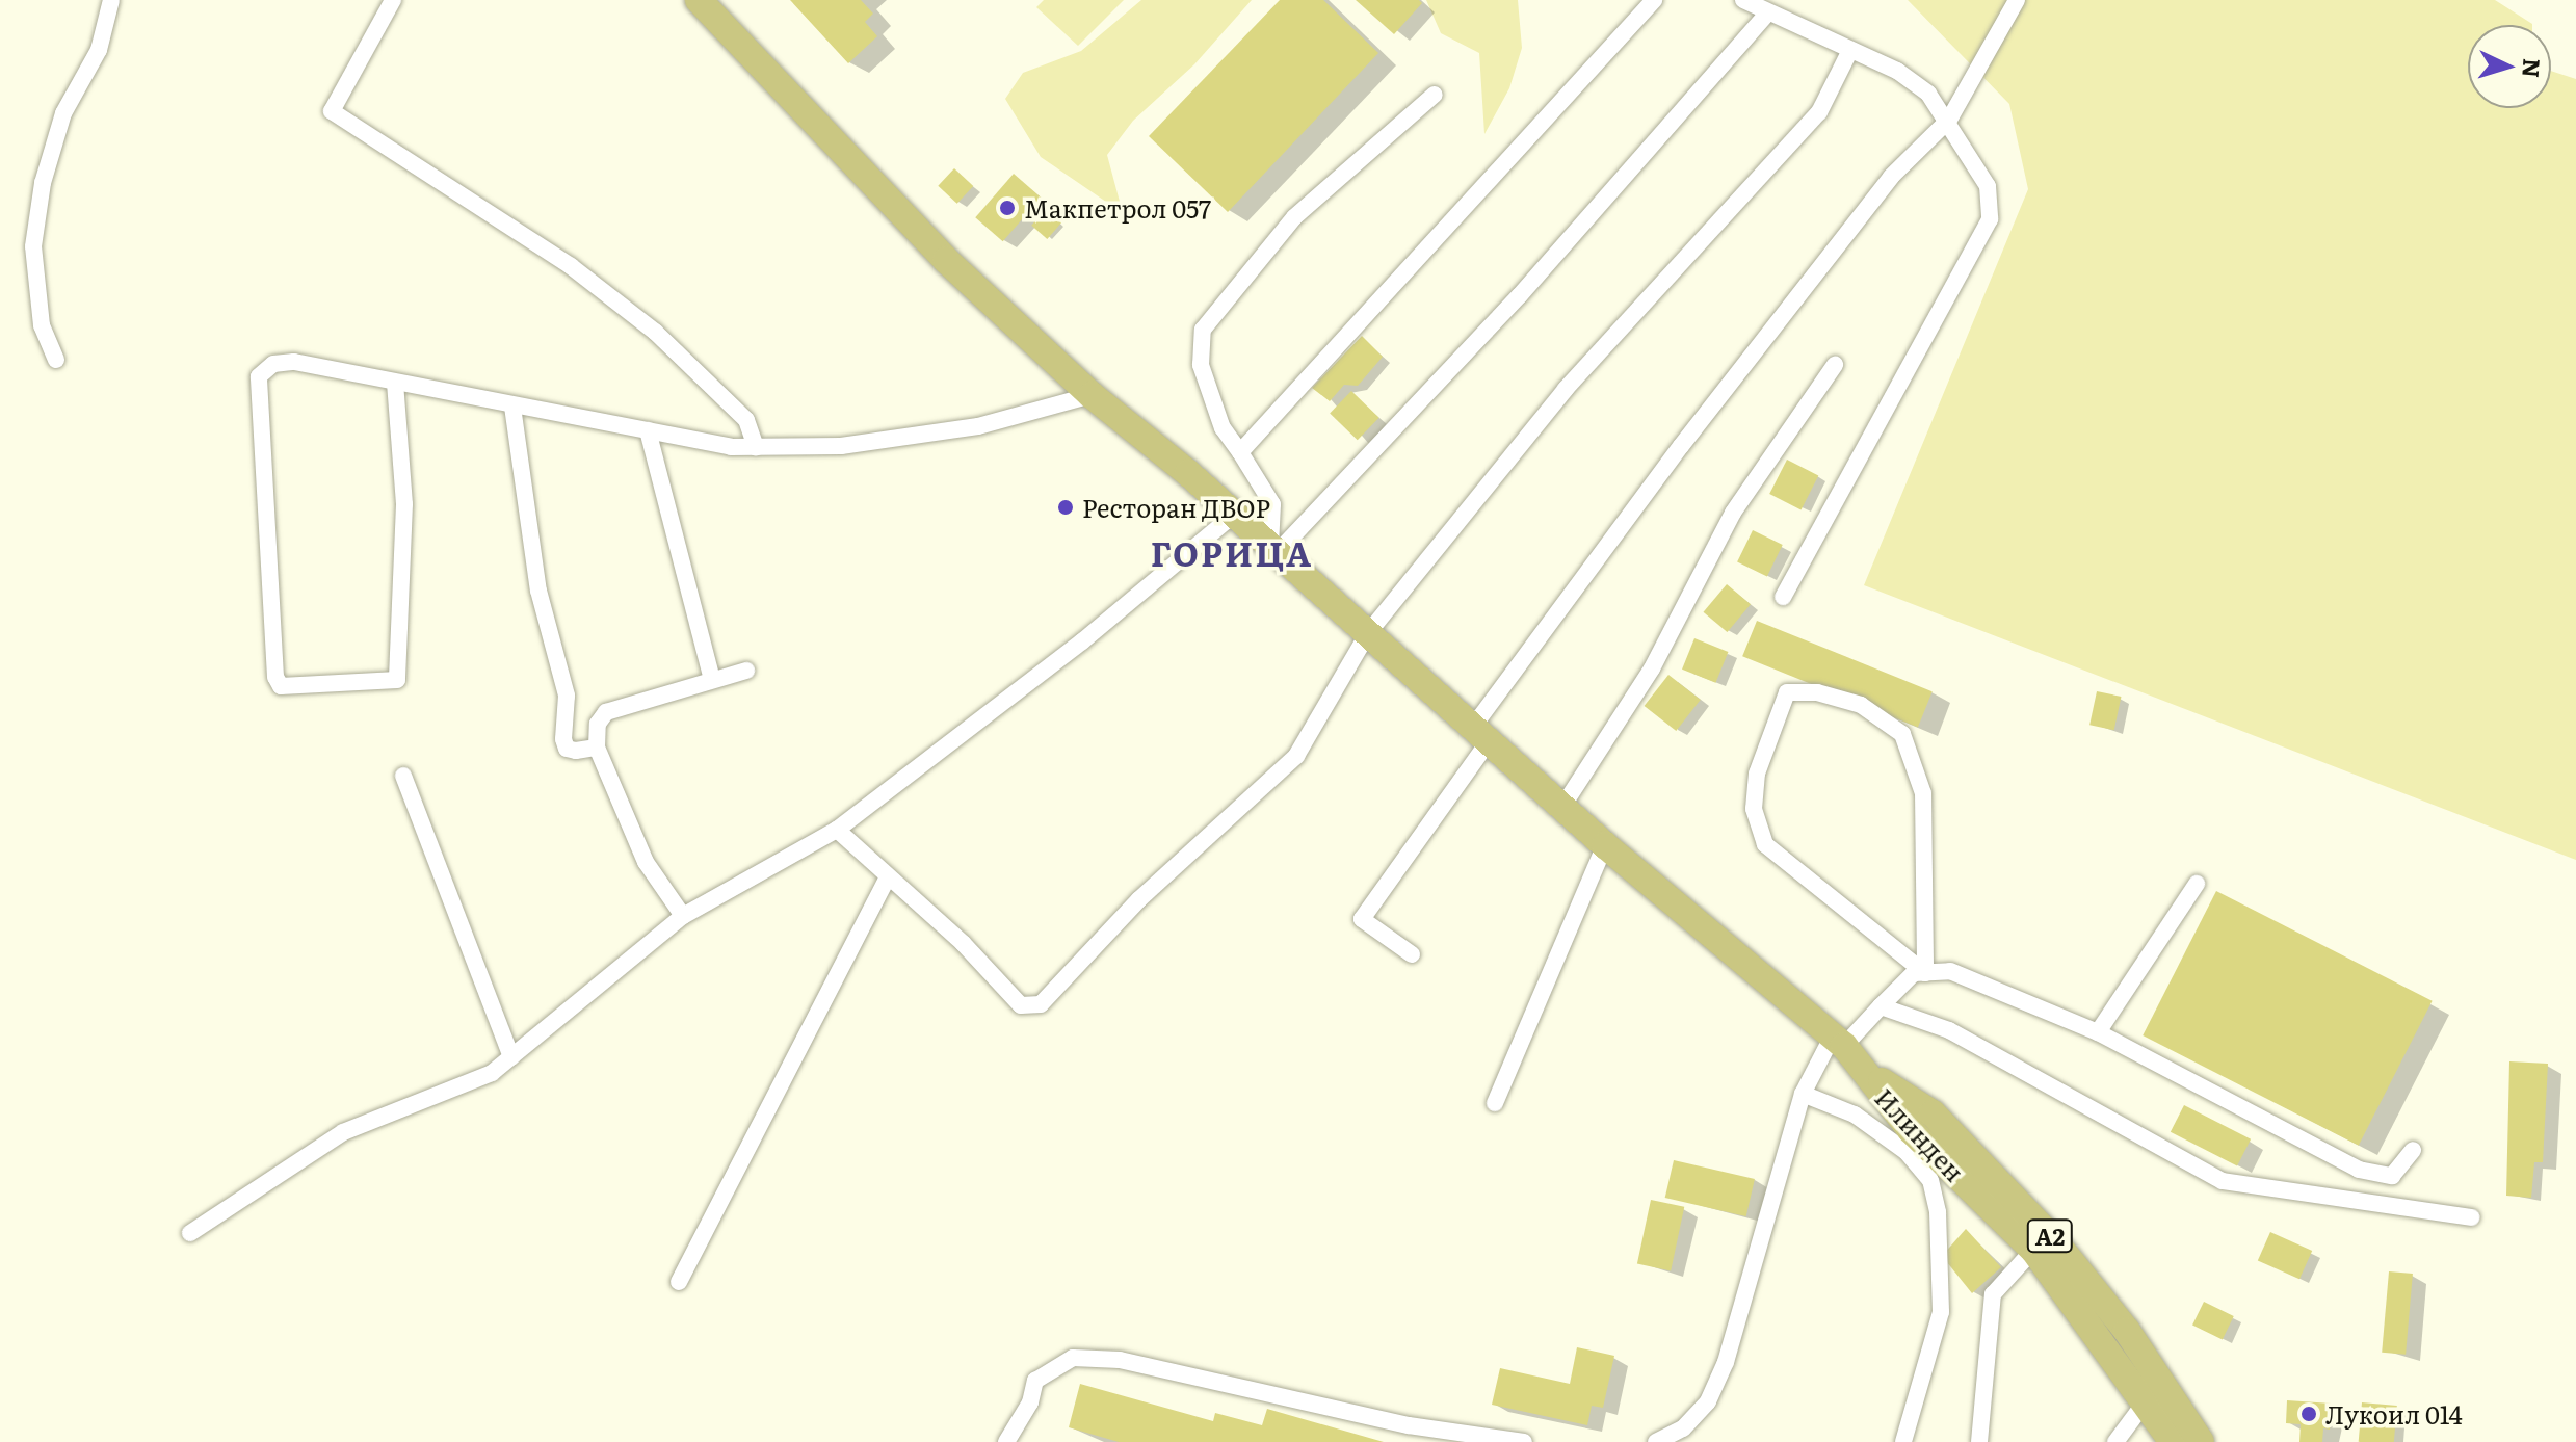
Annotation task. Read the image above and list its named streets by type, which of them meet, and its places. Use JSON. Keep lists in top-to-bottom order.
{
  "streets": {
    "main road": ["Илинден", "A2"]
  },
  "crossings": [
    ["Илинден", "A2"]
  ],
  "districts": ["ГОРИЦА"],
  "places": ["Макпетрол 057", "Ресторан ДВОР", "Лукоил 014"],
  "north": "right"
}
